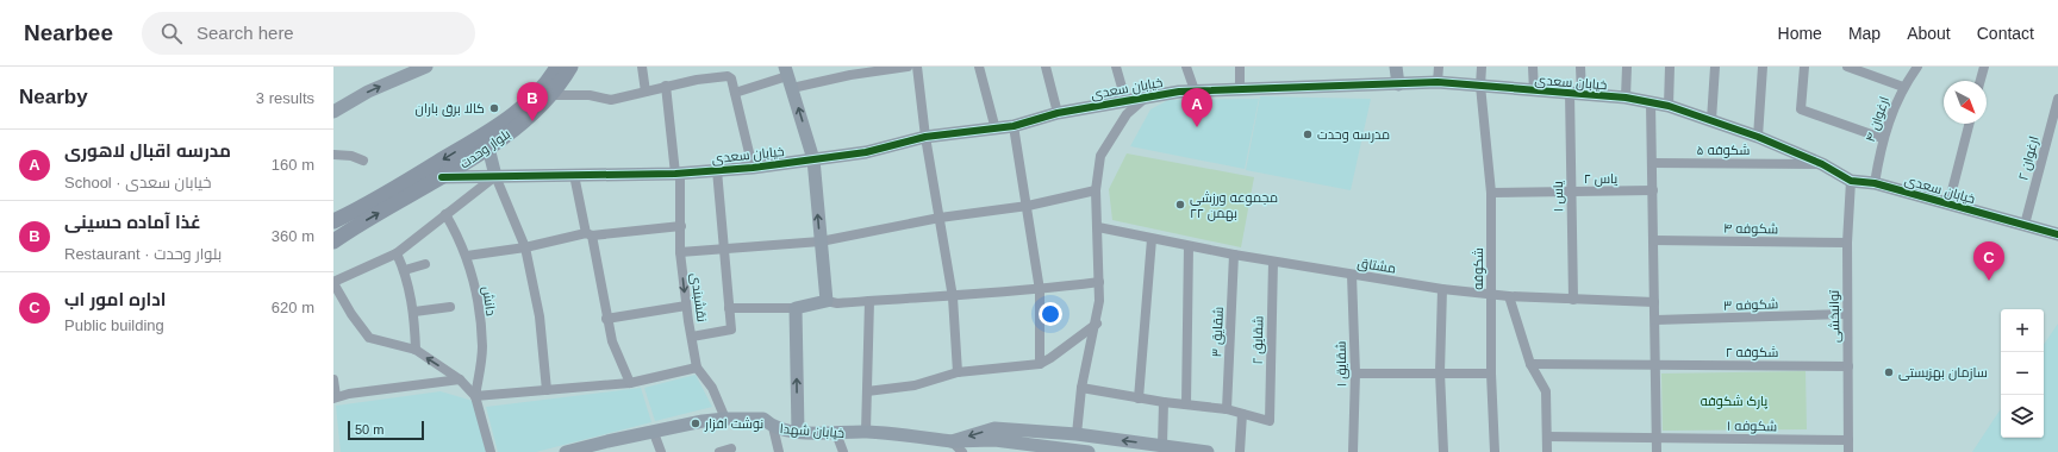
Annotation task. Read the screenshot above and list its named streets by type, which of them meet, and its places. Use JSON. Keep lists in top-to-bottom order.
{
  "streets": {
    "main road": ["بلوار وحدت"],
    "street": [
      "خیابان سعدی",
      "ارغوان ۴",
      "شکوفه ۵",
      "ارغوان ۲",
      "یاس ۲",
      "یاس ۱",
      "شکوفه ۴",
      "مشتاق",
      "شکوفه",
      "نقشبندی",
      "دانش",
      "شکوفه ۳",
      "توانبخشی",
      "شقایق ۳",
      "شقایق ۲",
      "شکوفه ۲",
      "شقایق ۱",
      "شکوفه ۱",
      "خیابان شهدا"
    ]
  },
  "crossings": [
    ["خیابان سعدی", "ارغوان ۴"],
    ["خیابان سعدی", "بلوار وحدت"],
    ["خیابان سعدی", "شکوفه ۵"],
    ["خیابان سعدی", "ارغوان ۲"],
    ["خیابان سعدی", "یاس ۱"],
    ["خیابان سعدی", "شکوفه"],
    ["خیابان سعدی", "نقشبندی"],
    ["خیابان سعدی", "توانبخشی"],
    ["یاس ۲", "یاس ۱"],
    ["یاس ۲", "شکوفه"],
    ["یاس ۱", "مشتاق"],
    ["شکوفه ۴", "توانبخشی"],
    ["مشتاق", "شکوفه"],
    ["مشتاق", "شقایق ۳"],
    ["مشتاق", "شقایق ۲"],
    ["مشتاق", "شقایق ۱"],
    ["نقشبندی", "خیابان شهدا"],
    ["شکوفه ۳", "توانبخشی"],
    ["توانبخشی", "شکوفه ۲"],
    ["توانبخشی", "شکوفه ۱"]
  ],
  "parks": ["پارک شکوفه"],
  "places": [
    "کالا برق باران",
    "مدرسه وحدت",
    "مجموعه ورزشی ۲۲ بهمن",
    "سازمان بهزیستی",
    "نوشت افزار"
  ],
  "scale_bar": "50 m",
  "north": "bottom right",
  "page": {
    "header": "Nearbee",
    "search": "Search here",
    "nav": [
      "Home",
      "Map",
      "About",
      "Contact"
    ],
    "heading": ["Nearby", "3 results"],
    "pins": ["B", "A", "C"],
    "list": [
      {
        "mark": "A",
        "name": "مدرسه اقبال لاهوری",
        "note": "School · خیابان سعدی",
        "value": "160 m"
      },
      {
        "mark": "B",
        "name": "غذا آماده حسینی",
        "note": "Restaurant · بلوار وحدت",
        "value": "360 m"
      },
      {
        "mark": "C",
        "name": "اداره امور اب",
        "note": "Public building",
        "value": "620 m"
      }
    ],
    "map_buttons": ["+", "−"],
    "scale": "50 m"
  }
}
